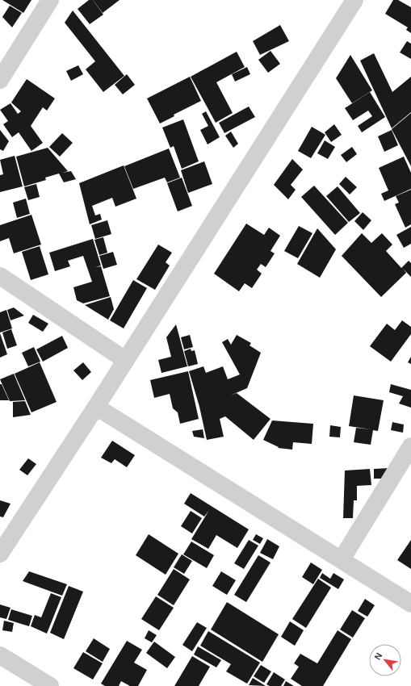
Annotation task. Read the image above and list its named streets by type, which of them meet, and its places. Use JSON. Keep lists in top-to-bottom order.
{
  "north": "top left"
}
